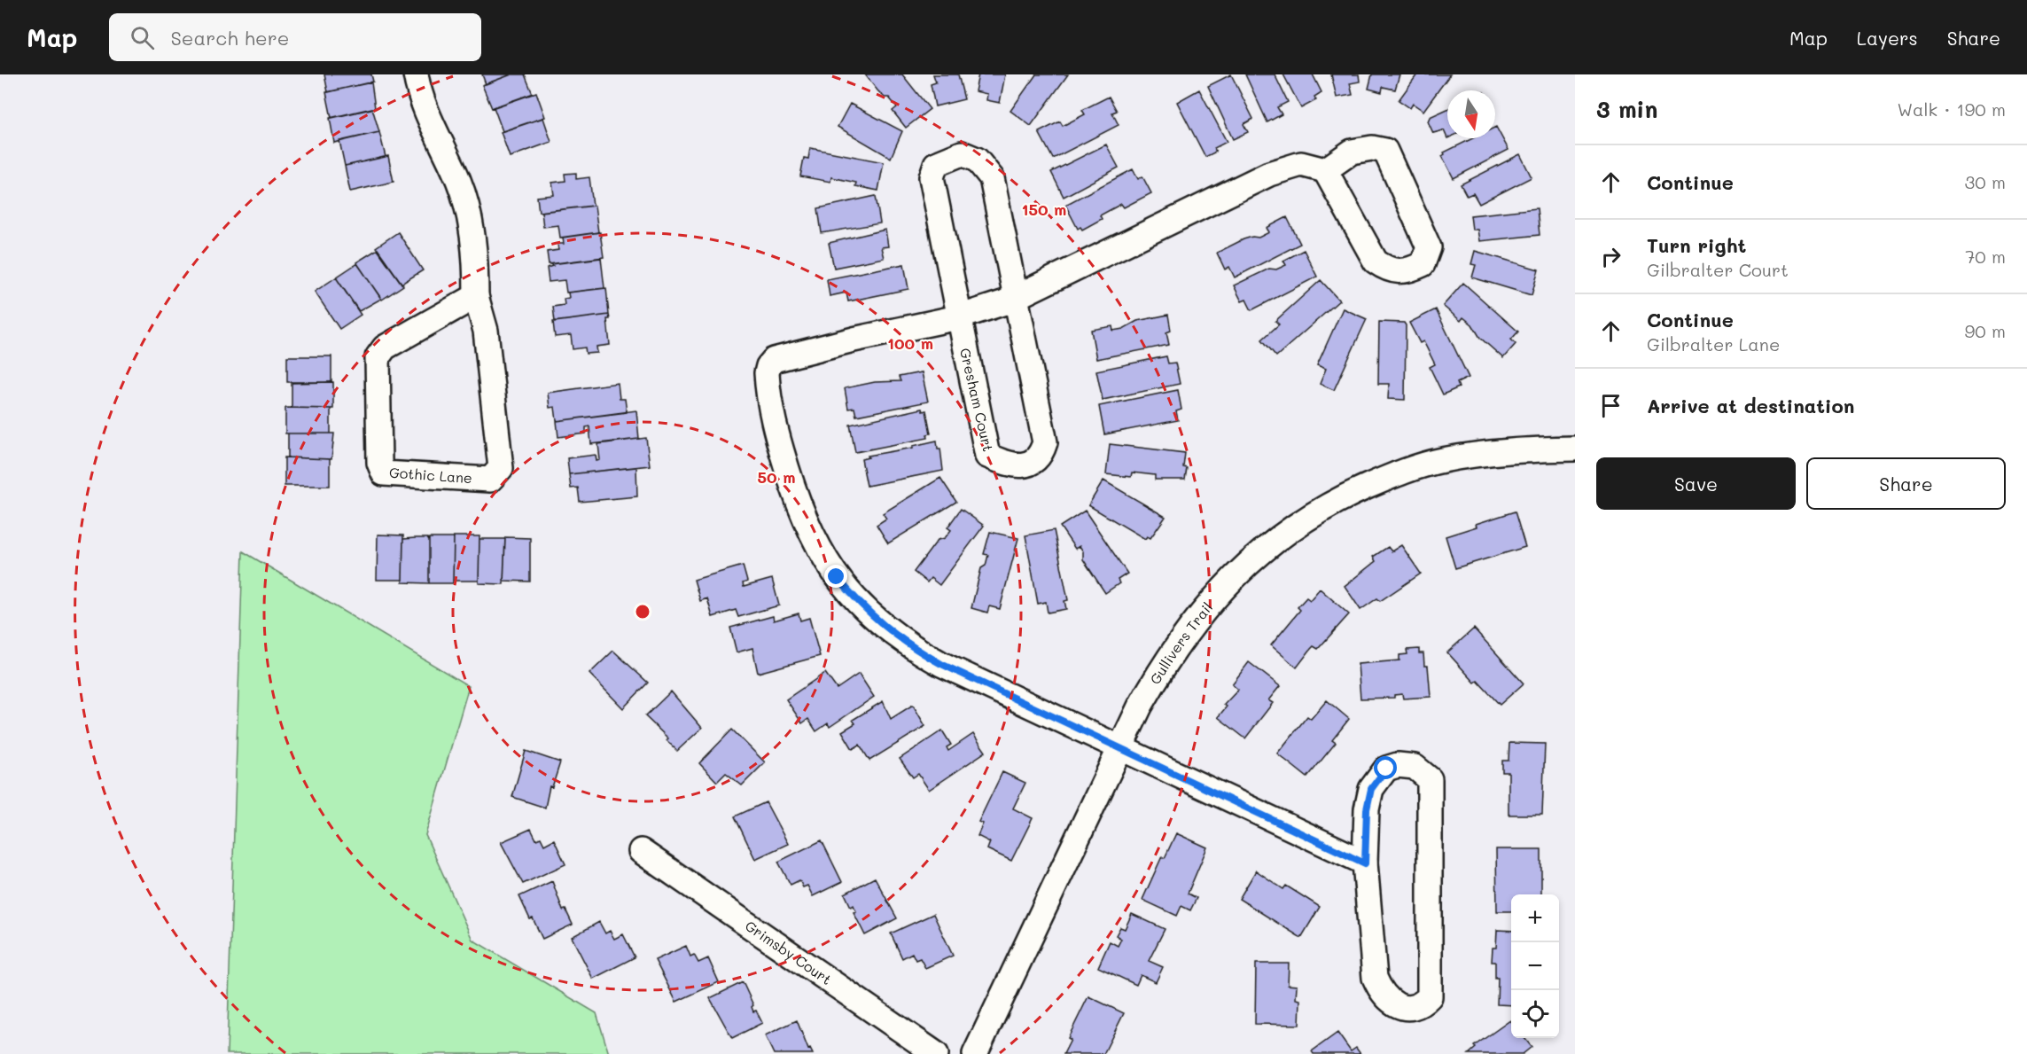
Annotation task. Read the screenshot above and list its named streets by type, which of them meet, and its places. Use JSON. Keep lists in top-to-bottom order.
{
  "streets": {
    "street": [
      "Gresham Court",
      "Gothic Lane",
      "Gullivers Trail",
      "Grimsby Court"
    ]
  },
  "north": "bottom",
  "page": {
    "header": "Map",
    "search": "Search here",
    "nav": ["Map", "Layers", "Share"],
    "heading": ["3 min", "Walk · 190 m"],
    "list": [
      ["Continue", "30 m"],
      ["Turn right", "Gilbralter Court", "70 m"],
      ["Continue", "Gilbralter Lane", "90 m"],
      "Arrive at destination"
    ],
    "buttons": ["Save", "Share"],
    "map_buttons": ["+", "−"]
  },
  "rings": ["150 m", "100 m", "50 m"]
}
